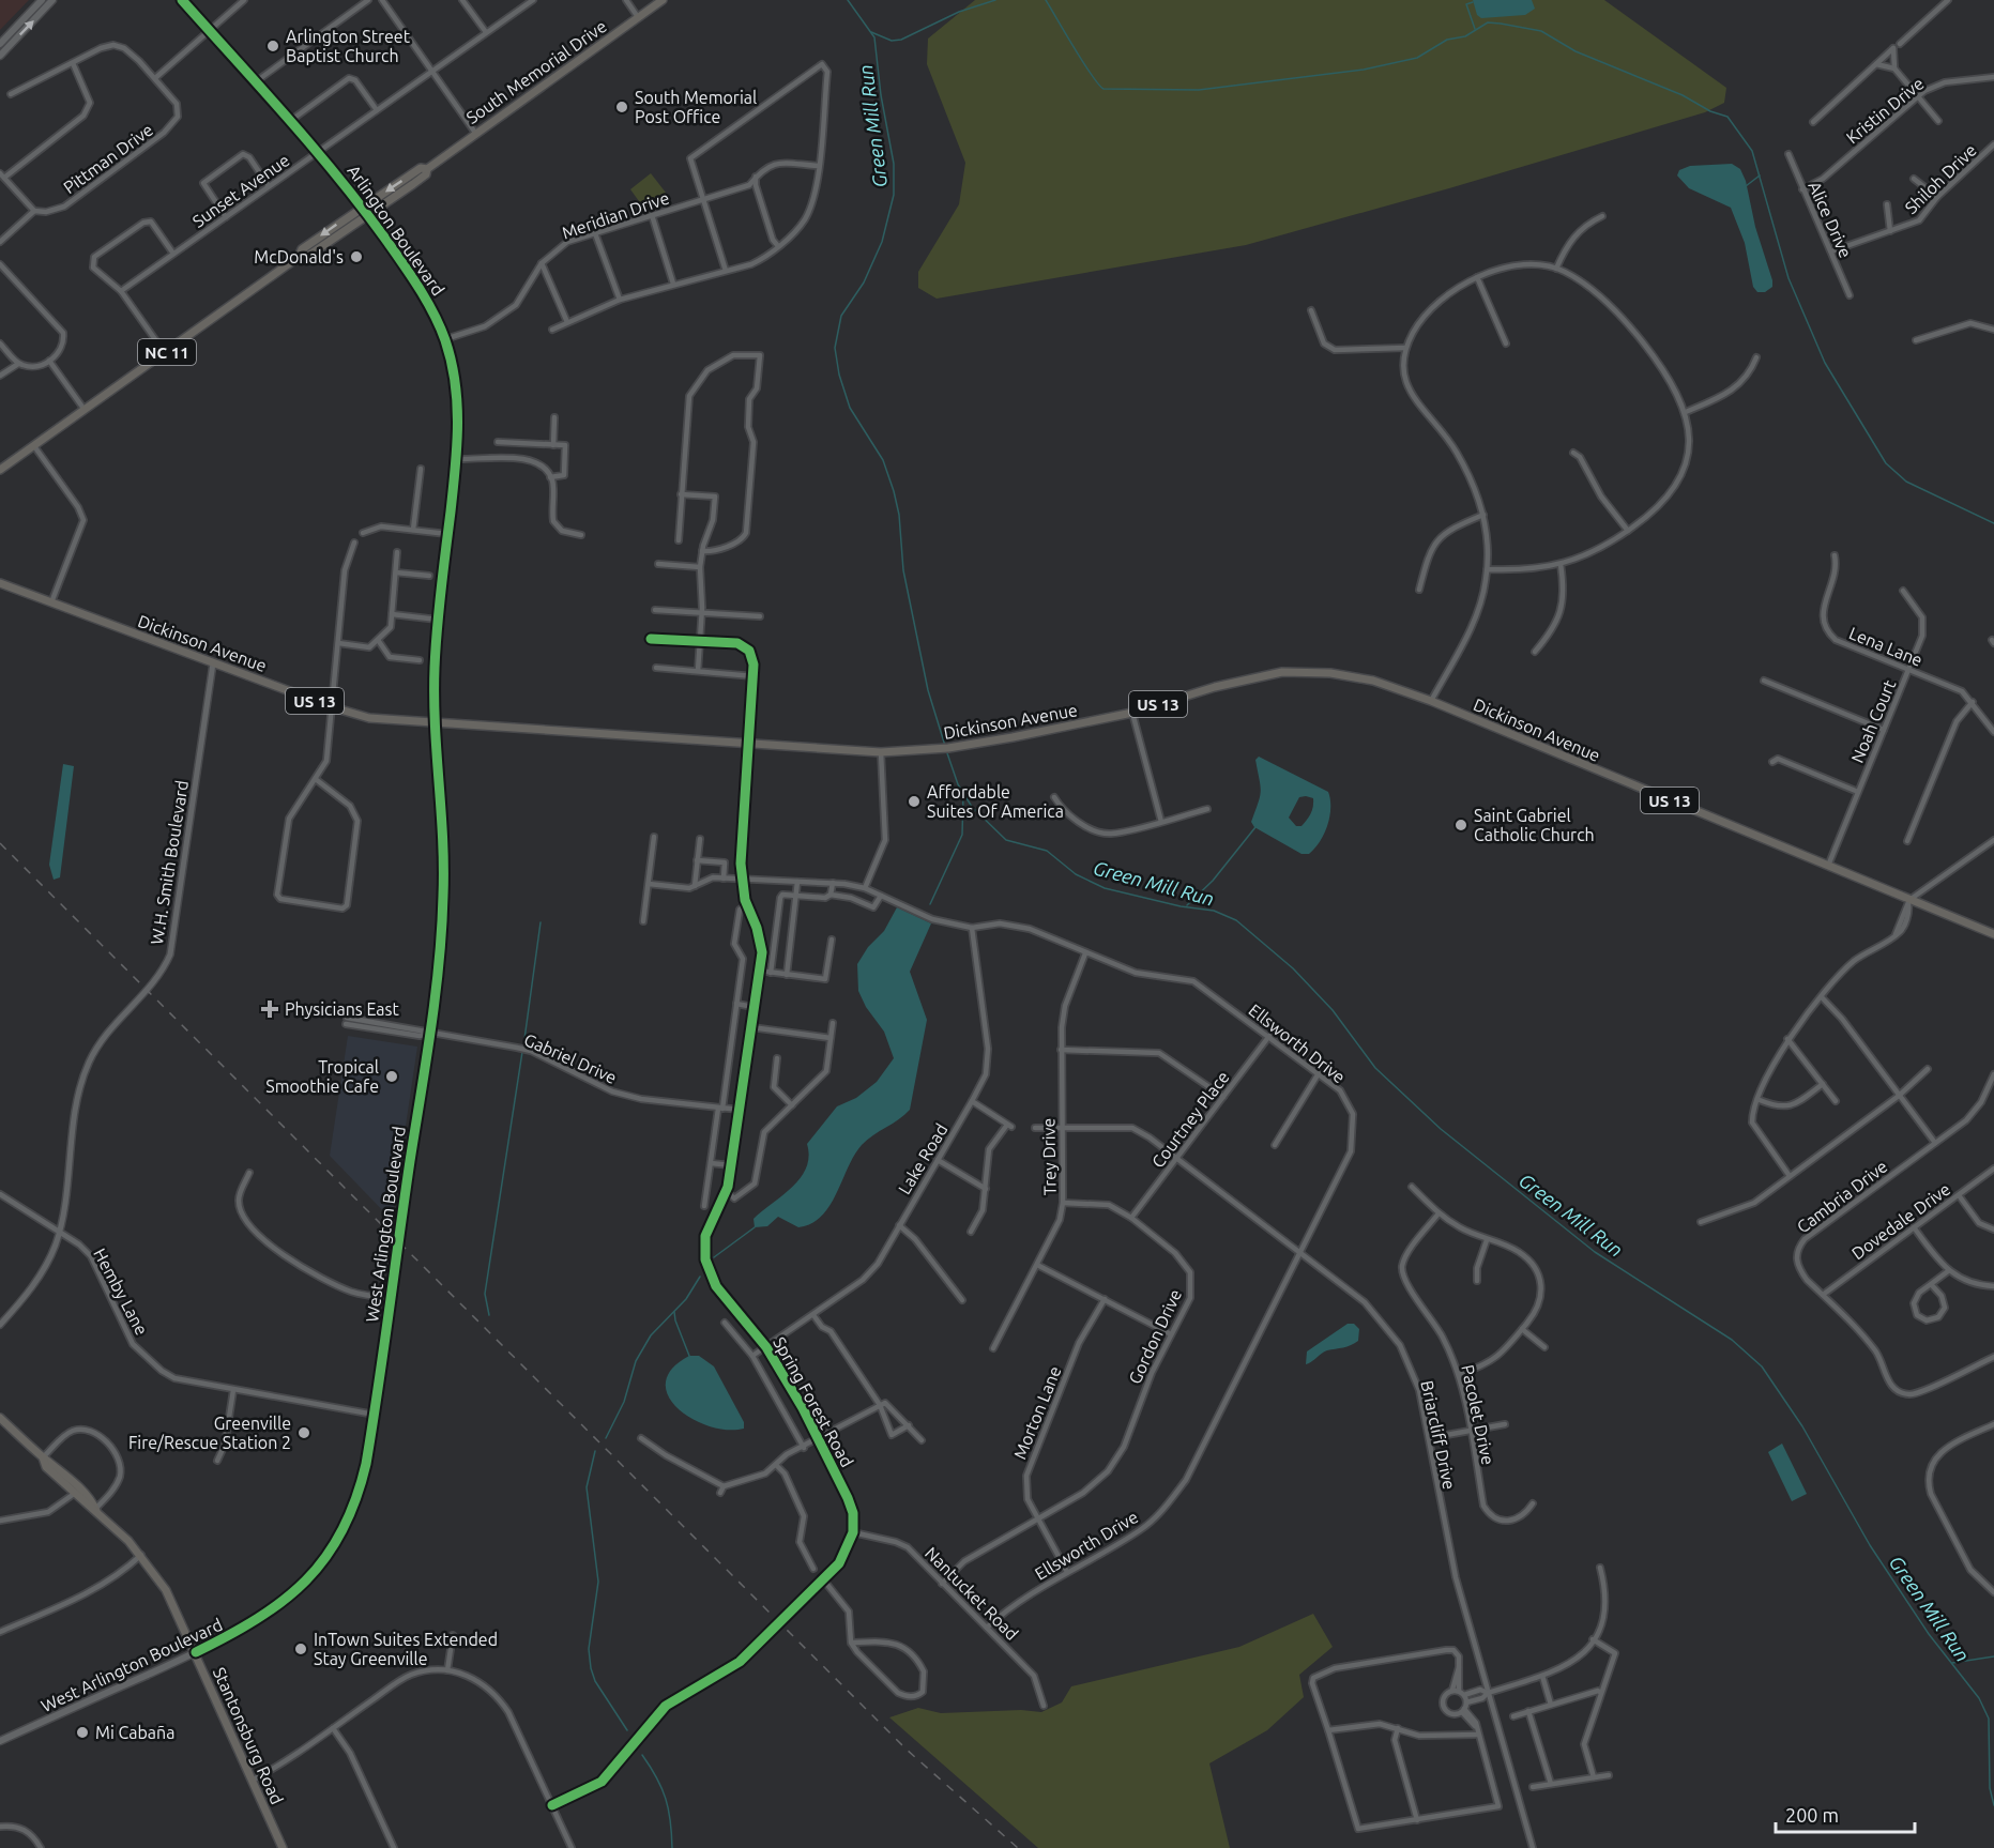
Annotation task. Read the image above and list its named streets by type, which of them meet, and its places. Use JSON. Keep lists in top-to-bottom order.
{
  "streets": {
    "main road": [
      "South Memorial Drive",
      "Arlington Boulevard",
      "NC 11",
      "Dickinson Avenue",
      "US 13",
      "West Arlington Boulevard",
      "Stantonsburg Road"
    ],
    "street": [
      "Kristin Drive",
      "Pittman Drive",
      "Shiloh Drive",
      "Sunset Avenue",
      "Meridian Drive",
      "Alice Drive",
      "Lena Lane",
      "Noah Court",
      "W.H. Smith Boulevard",
      "Ellsworth Drive",
      "Gabriel Drive",
      "Courtney Place",
      "Trey Drive",
      "Lake Road",
      "Cambria Drive",
      "Dovedale Drive",
      "Hemby Lane",
      "Gordon Drive",
      "Spring Forest Road",
      "Morton Lane",
      "Pacolet Drive",
      "Briarcliff Drive",
      "Nantucket Road"
    ]
  },
  "crossings": [
    ["South Memorial Drive", "Arlington Boulevard"],
    ["Kristin Drive", "Alice Drive"],
    ["Shiloh Drive", "Alice Drive"],
    ["Sunset Avenue", "Arlington Boulevard"],
    ["Meridian Drive", "Arlington Boulevard"],
    ["Arlington Boulevard", "Dickinson Avenue"],
    ["Arlington Boulevard", "West Arlington Boulevard"],
    ["Dickinson Avenue", "Noah Court"],
    ["Dickinson Avenue", "W.H. Smith Boulevard"],
    ["Dickinson Avenue", "West Arlington Boulevard"],
    ["Dickinson Avenue", "Spring Forest Road"],
    ["Lena Lane", "Noah Court"],
    ["W.H. Smith Boulevard", "Hemby Lane"],
    ["Ellsworth Drive", "Courtney Place"],
    ["Ellsworth Drive", "Trey Drive"],
    ["Ellsworth Drive", "Lake Road"],
    ["Ellsworth Drive", "Spring Forest Road"],
    ["Ellsworth Drive", "Morton Lane"],
    ["Ellsworth Drive", "Briarcliff Drive"],
    ["Ellsworth Drive", "Nantucket Road"],
    ["Gabriel Drive", "West Arlington Boulevard"],
    ["Gabriel Drive", "Spring Forest Road"],
    ["Courtney Place", "Gordon Drive"],
    ["Courtney Place", "Briarcliff Drive"],
    ["Trey Drive", "Gordon Drive"],
    ["Trey Drive", "Briarcliff Drive"],
    ["Lake Road", "Spring Forest Road"],
    ["Cambria Drive", "Dovedale Drive"],
    ["West Arlington Boulevard", "Hemby Lane"],
    ["West Arlington Boulevard", "Stantonsburg Road"],
    ["Gordon Drive", "Morton Lane"],
    ["Gordon Drive", "Nantucket Road"],
    ["Spring Forest Road", "Nantucket Road"]
  ],
  "water": ["Green Mill Run"],
  "places": {
    "other": [
      "Arlington Street Baptist Church",
      "South Memorial Post Office",
      "McDonald's",
      "Affordable Suites Of America",
      "Saint Gabriel Catholic Church",
      "Tropical Smoothie Cafe",
      "Greenville Fire/Rescue Station 2",
      "InTown Suites Extended Stay Greenville",
      "Mi Cabaña"
    ],
    "health": ["Physicians East"]
  },
  "scale_bar": "200 m"
}
